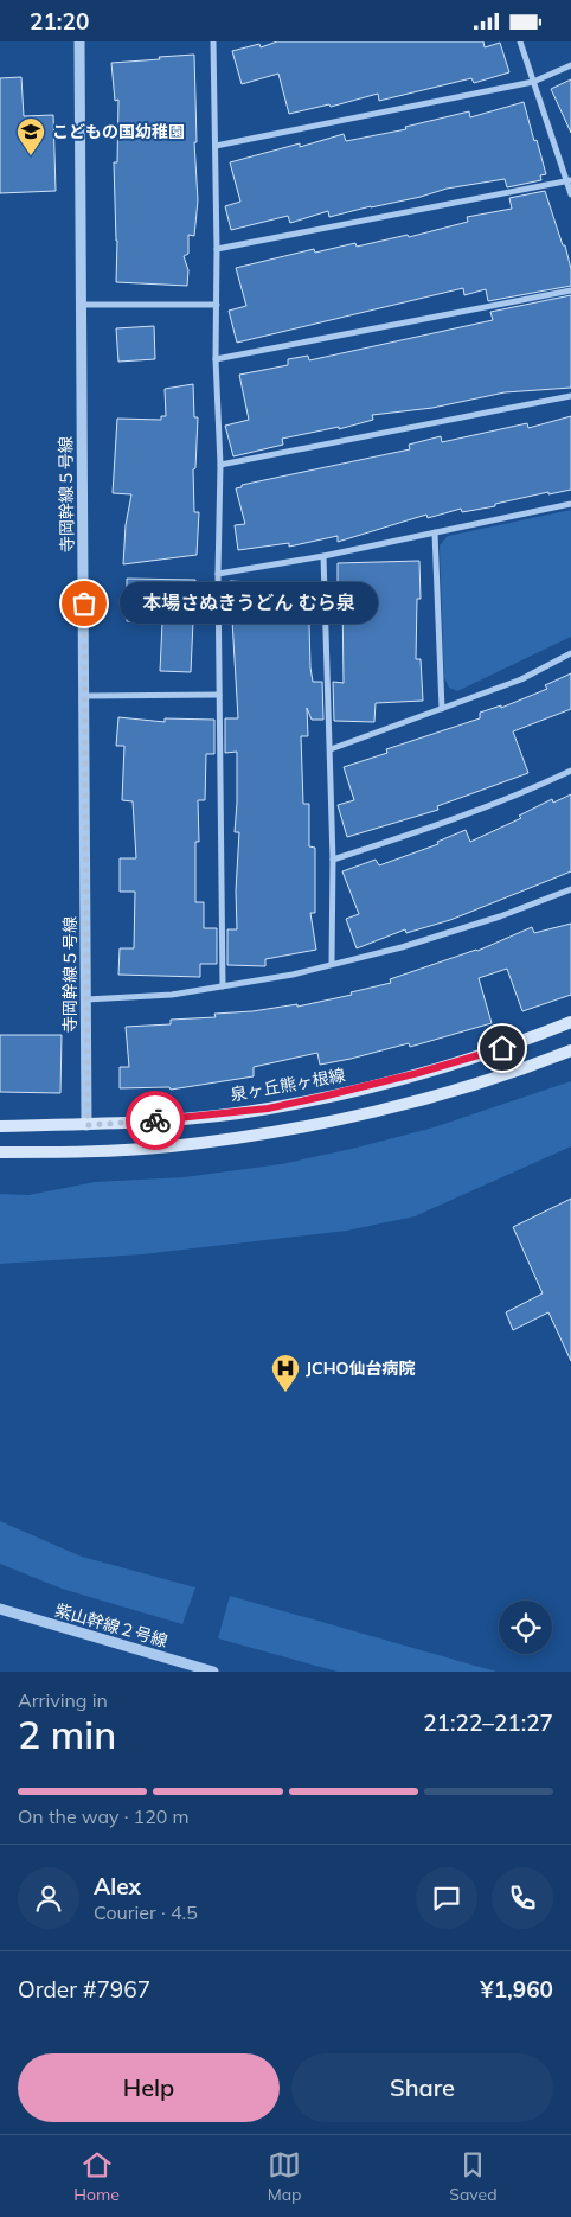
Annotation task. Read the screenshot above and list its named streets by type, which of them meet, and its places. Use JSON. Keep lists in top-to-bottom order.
{
  "streets": {
    "main road": ["泉ヶ丘熊ヶ根線"],
    "street": ["寺岡幹線５号線", "紫山幹線２号線"]
  },
  "crossings": [
    ["寺岡幹線５号線", "泉ヶ丘熊ヶ根線"]
  ],
  "places": {
    "school or university": ["こどもの国幼稚園"],
    "other": ["本場さぬきうどん むら泉"],
    "hospital": ["JCHO仙台病院"]
  },
  "page": {
    "status": "21:20",
    "bubble": "本場さぬきうどん むら泉",
    "heading": ["2 min", "Arriving in", "21:22–21:27"],
    "panel": [
      "Alex",
      "Courier · 4.5",
      "Order #7967",
      "¥1,960"
    ],
    "bar": "On the way · 120 m",
    "buttons": ["Help", "Share"],
    "tabs": ["Home", "Map", "Saved"]
  }
}
